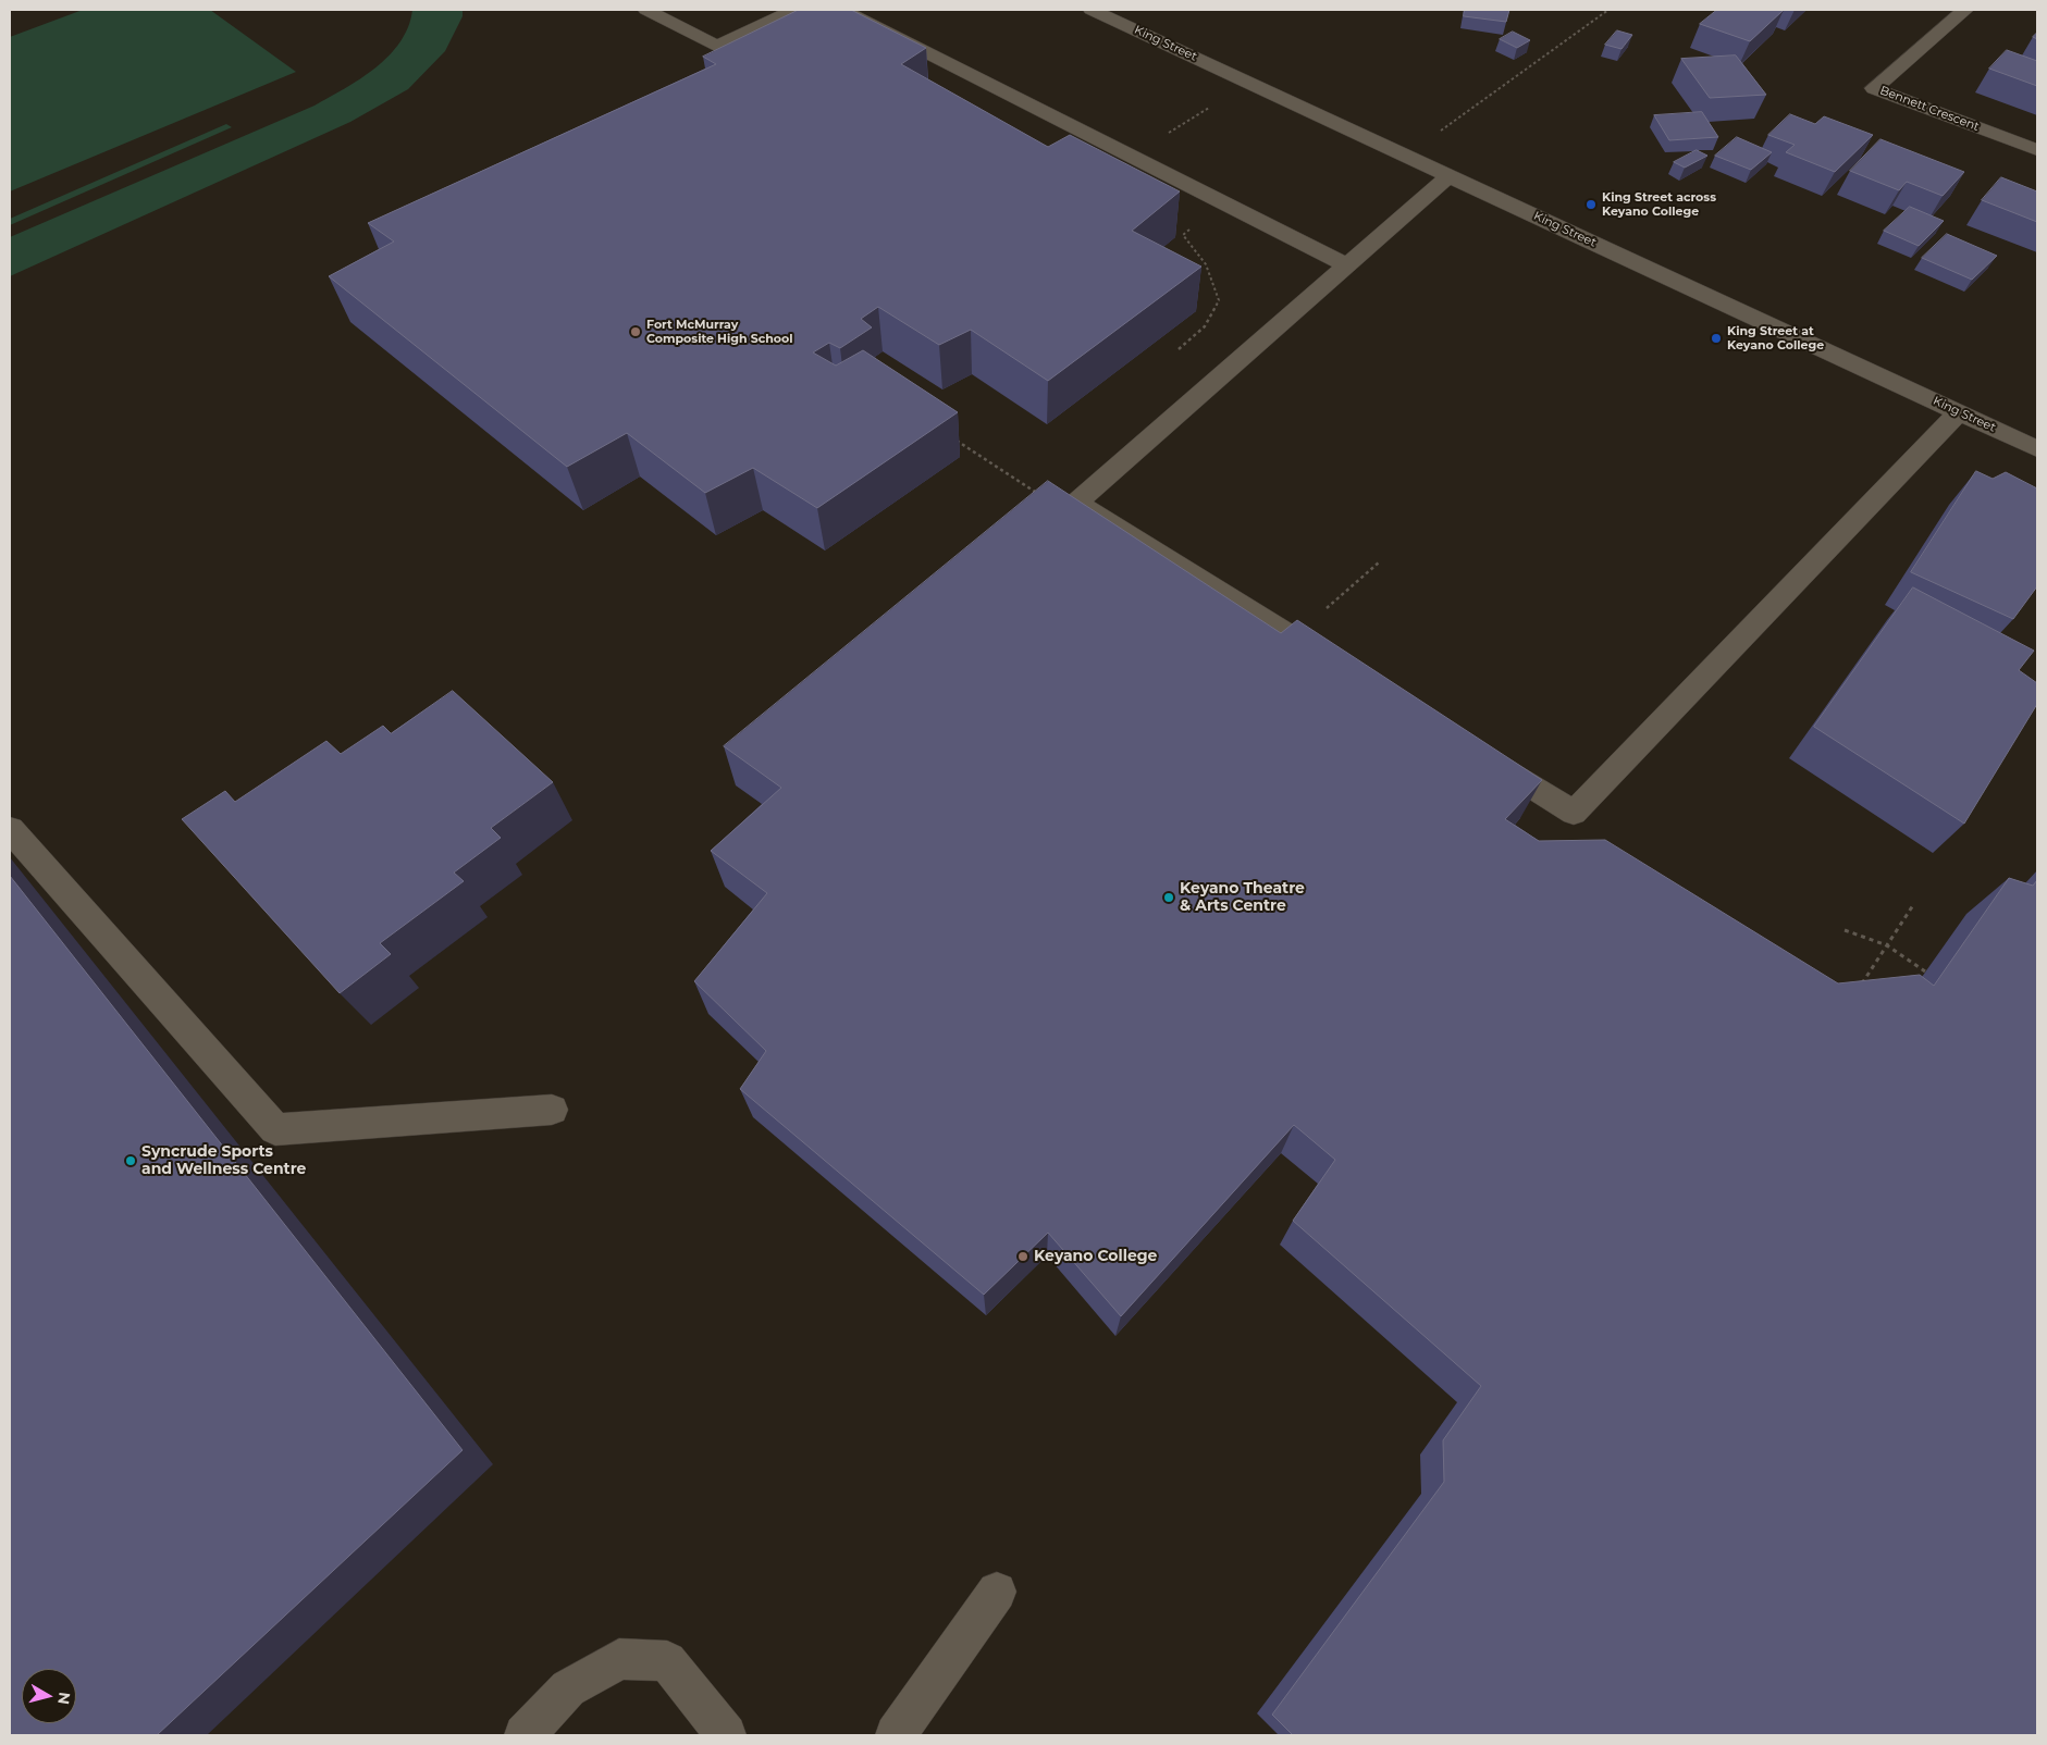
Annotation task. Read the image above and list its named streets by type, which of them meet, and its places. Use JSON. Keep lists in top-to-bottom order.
{
  "streets": {
    "street": ["King Street", "Bennett Crescent"]
  },
  "places": [
    "King Street across Keyano College",
    "Fort McMurray Composite High School",
    "King Street at Keyano College",
    "Keyano Theatre & Arts Centre",
    "Syncrude Sports and Wellness Centre",
    "Keyano College"
  ],
  "north": "right"
}
